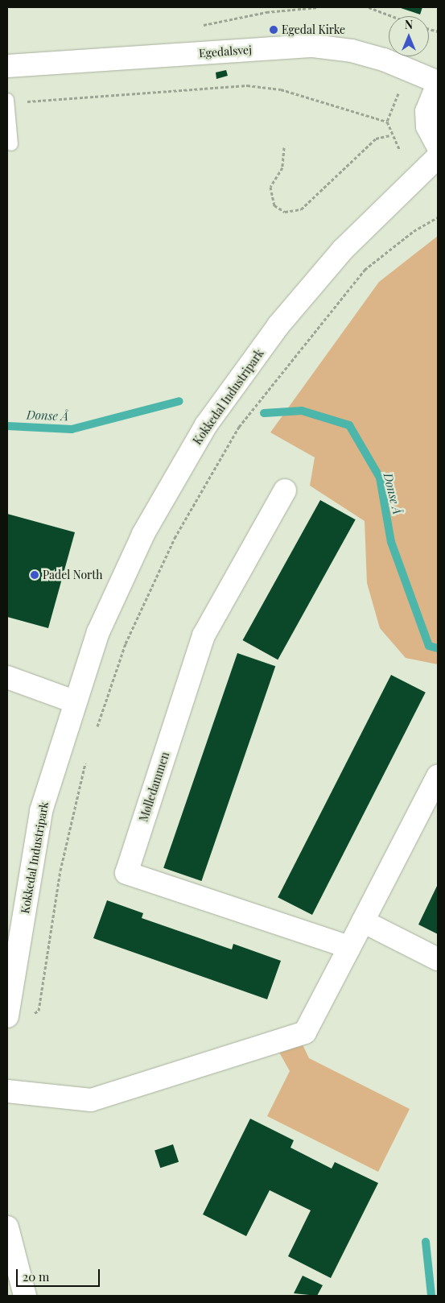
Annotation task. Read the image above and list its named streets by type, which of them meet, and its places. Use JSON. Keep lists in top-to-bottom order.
{
  "streets": {
    "street": ["Egedalsvej", "Kokkedal Industripark", "Mølledammen"]
  },
  "water": ["Donse Å"],
  "places": ["Egedal Kirke", "Padel North"],
  "scale_bar": "20 m",
  "north": "top"
}
